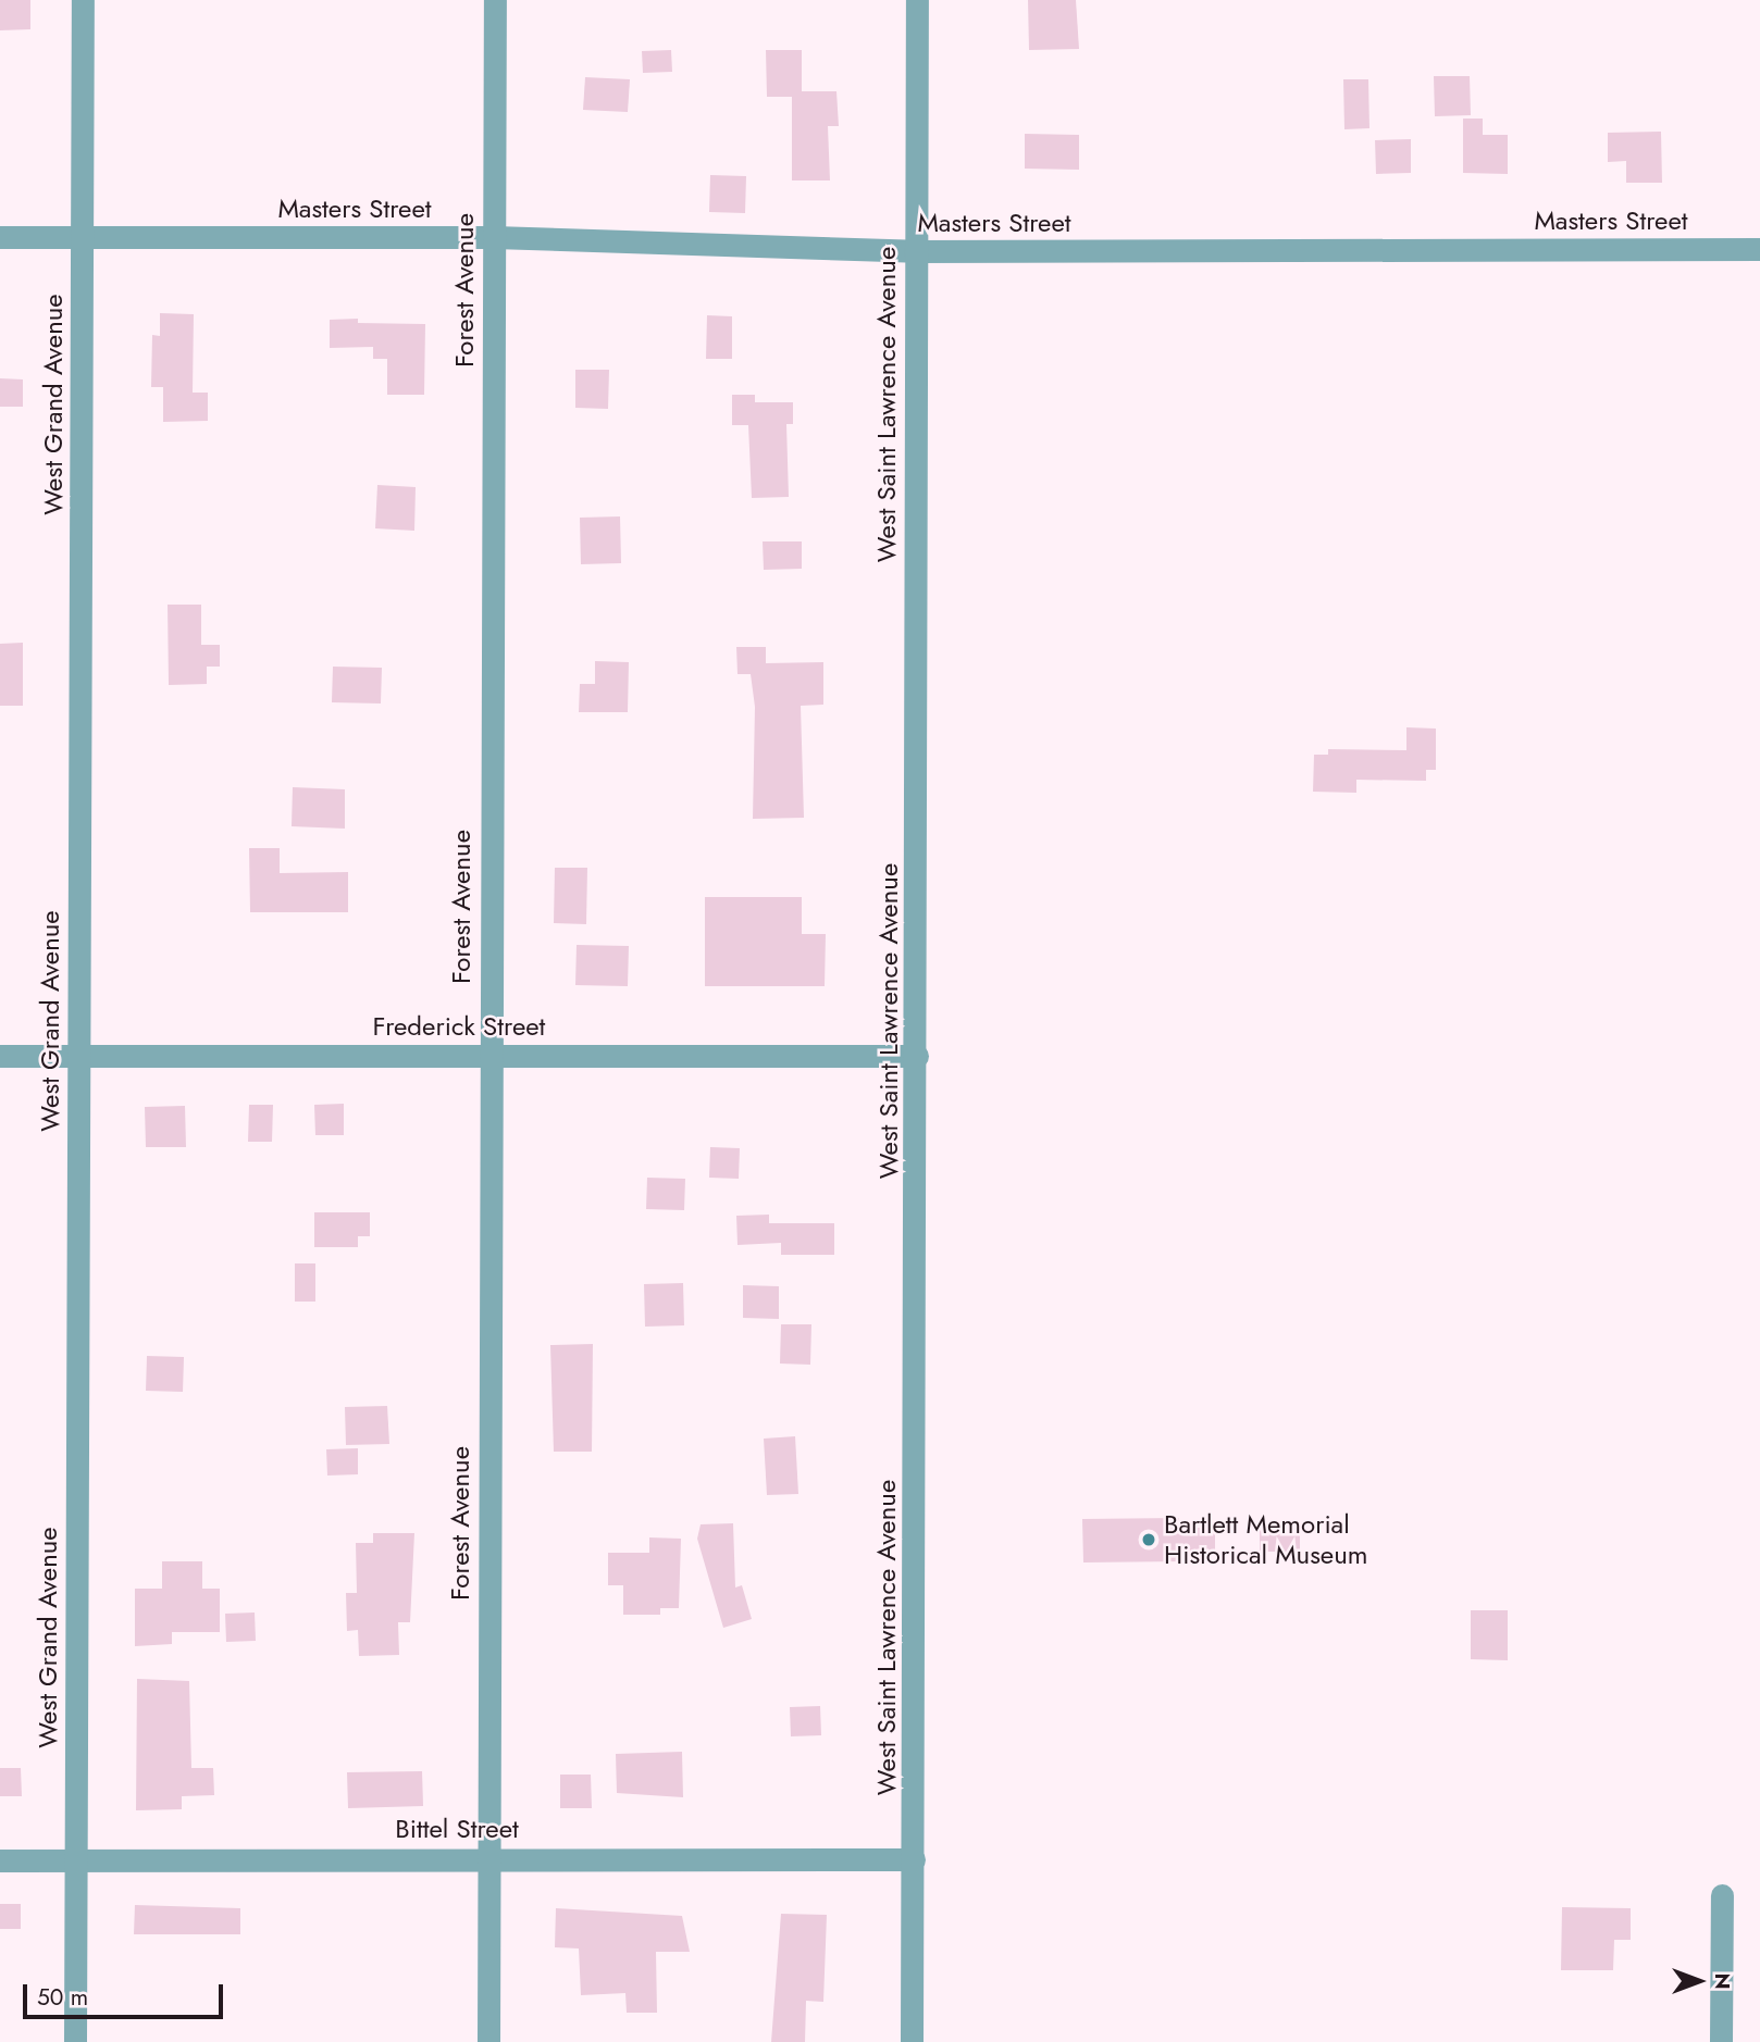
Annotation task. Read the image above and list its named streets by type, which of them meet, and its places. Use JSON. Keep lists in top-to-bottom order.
{
  "streets": {
    "street": [
      "Masters Street",
      "Forest Avenue",
      "West Grand Avenue",
      "West Saint Lawrence Avenue",
      "Frederick Street",
      "Bittel Street"
    ]
  },
  "crossings": [
    ["Masters Street", "Forest Avenue"],
    ["Masters Street", "West Grand Avenue"],
    ["Masters Street", "West Saint Lawrence Avenue"],
    ["Forest Avenue", "Frederick Street"],
    ["Forest Avenue", "Bittel Street"],
    ["West Grand Avenue", "Frederick Street"],
    ["West Grand Avenue", "Bittel Street"],
    ["West Saint Lawrence Avenue", "Frederick Street"],
    ["West Saint Lawrence Avenue", "Bittel Street"]
  ],
  "places": ["Bartlett Memorial Historical Museum"],
  "scale_bar": "50 m",
  "north": "right"
}
